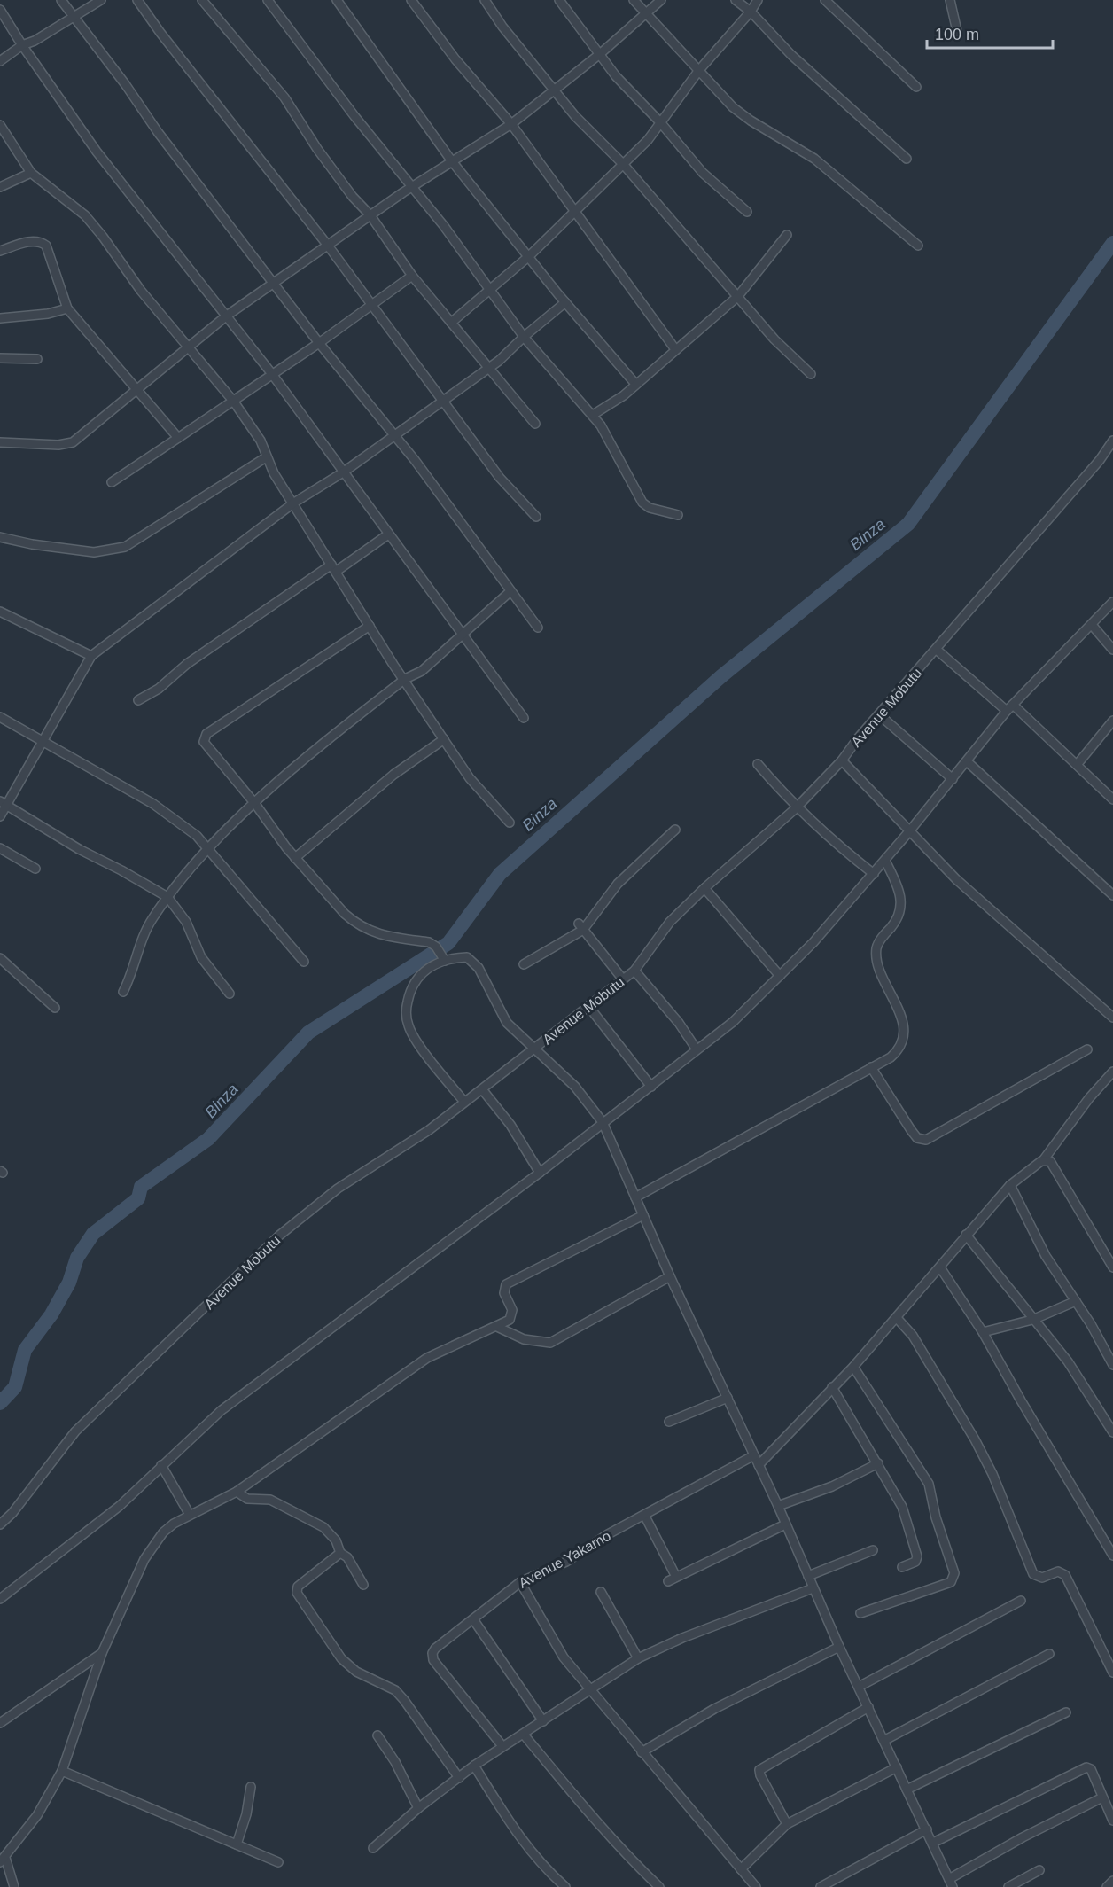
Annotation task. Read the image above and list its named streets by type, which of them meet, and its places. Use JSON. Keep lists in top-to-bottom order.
{
  "streets": {
    "street": ["Avenue Mobutu", "Avenue Yakamo"]
  },
  "water": ["Binza"],
  "scale_bar": "100 m"
}
